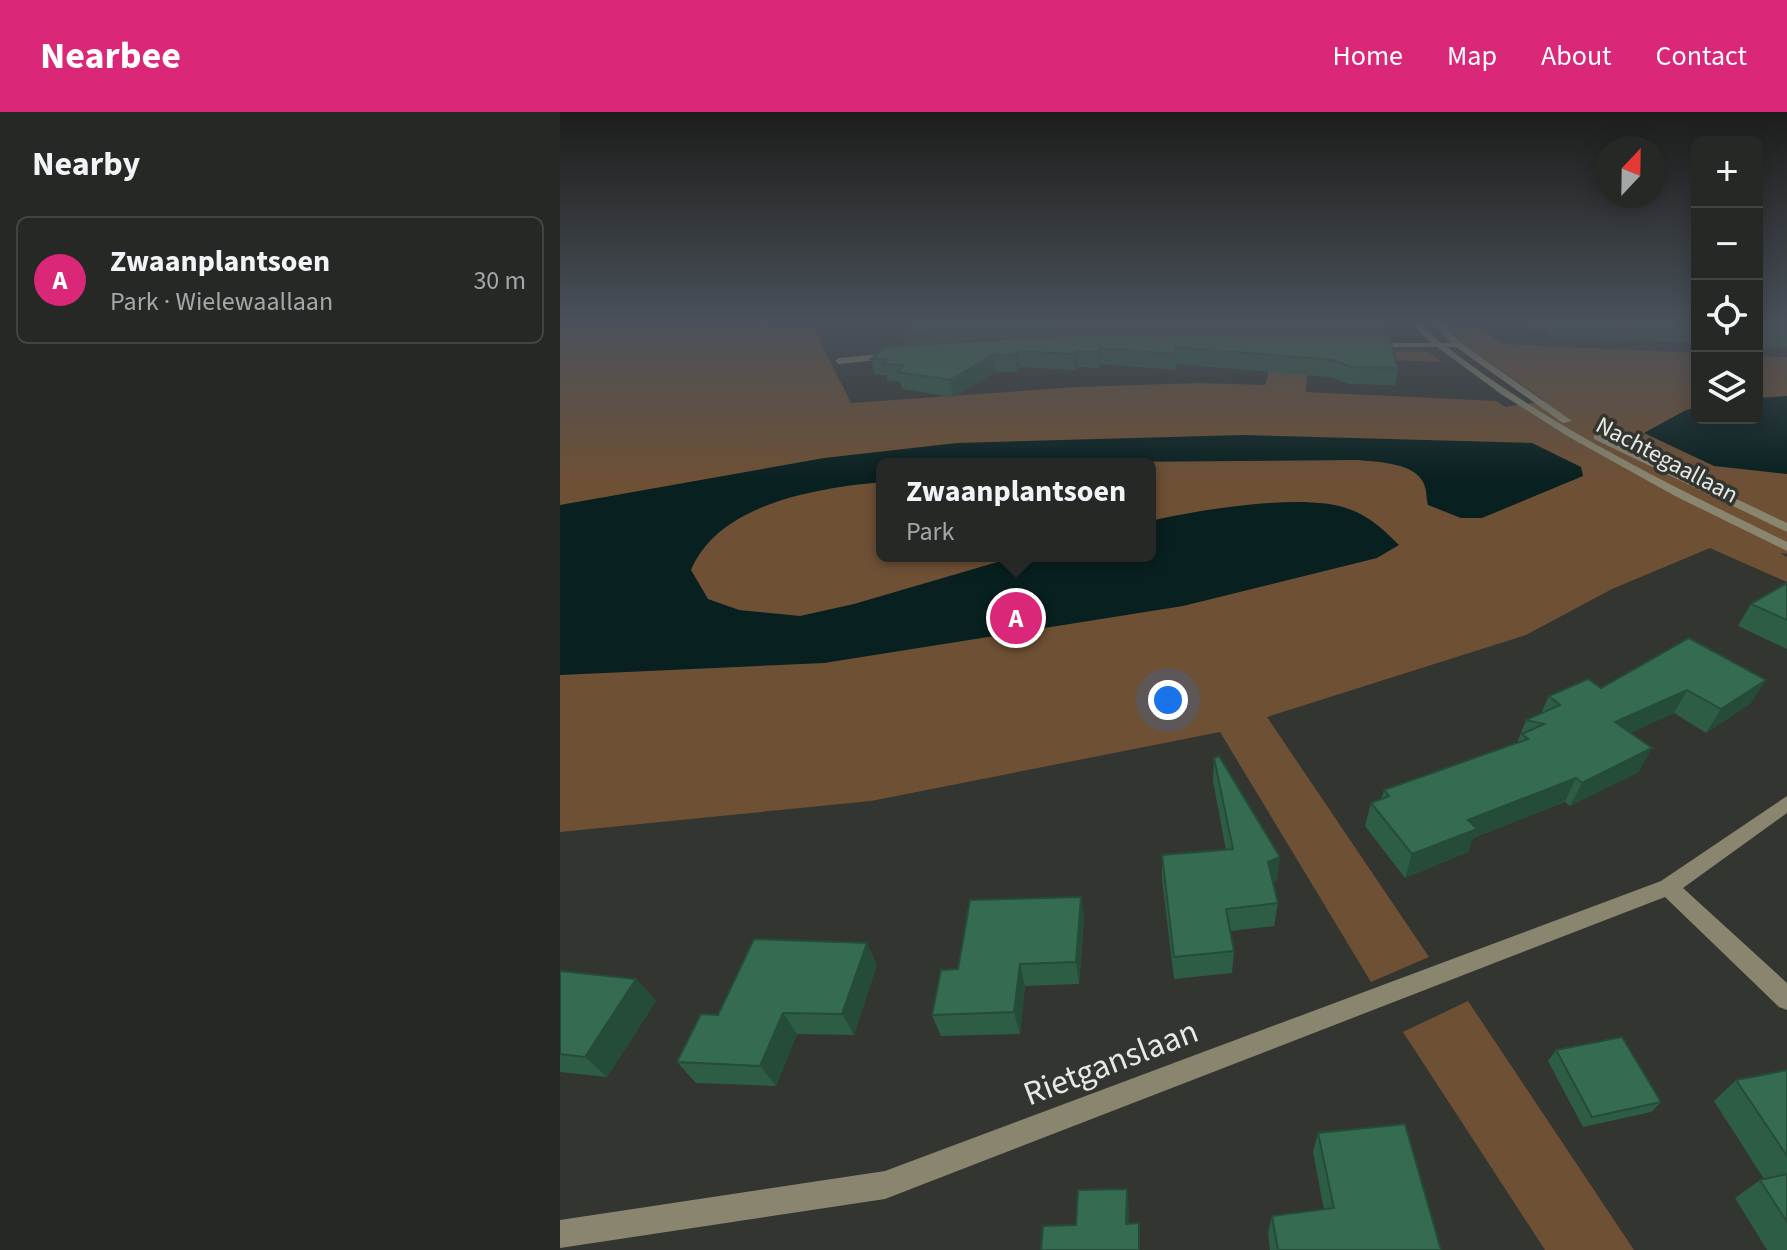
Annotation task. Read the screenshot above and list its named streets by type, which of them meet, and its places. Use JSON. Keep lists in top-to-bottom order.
{
  "streets": {
    "street": ["Nachtegaallaan", "Rietganslaan"]
  },
  "north": "top",
  "page": {
    "header": "Nearbee",
    "nav": [
      "Home",
      "Map",
      "About",
      "Contact"
    ],
    "heading": "Nearby",
    "map_buttons": ["+", "−"],
    "list": [
      {
        "mark": "A",
        "name": "Zwaanplantsoen",
        "note": "Park · Wielewaallaan",
        "value": "30 m"
      }
    ],
    "popup": ["Zwaanplantsoen", "Park"],
    "pins": "A"
  }
}
